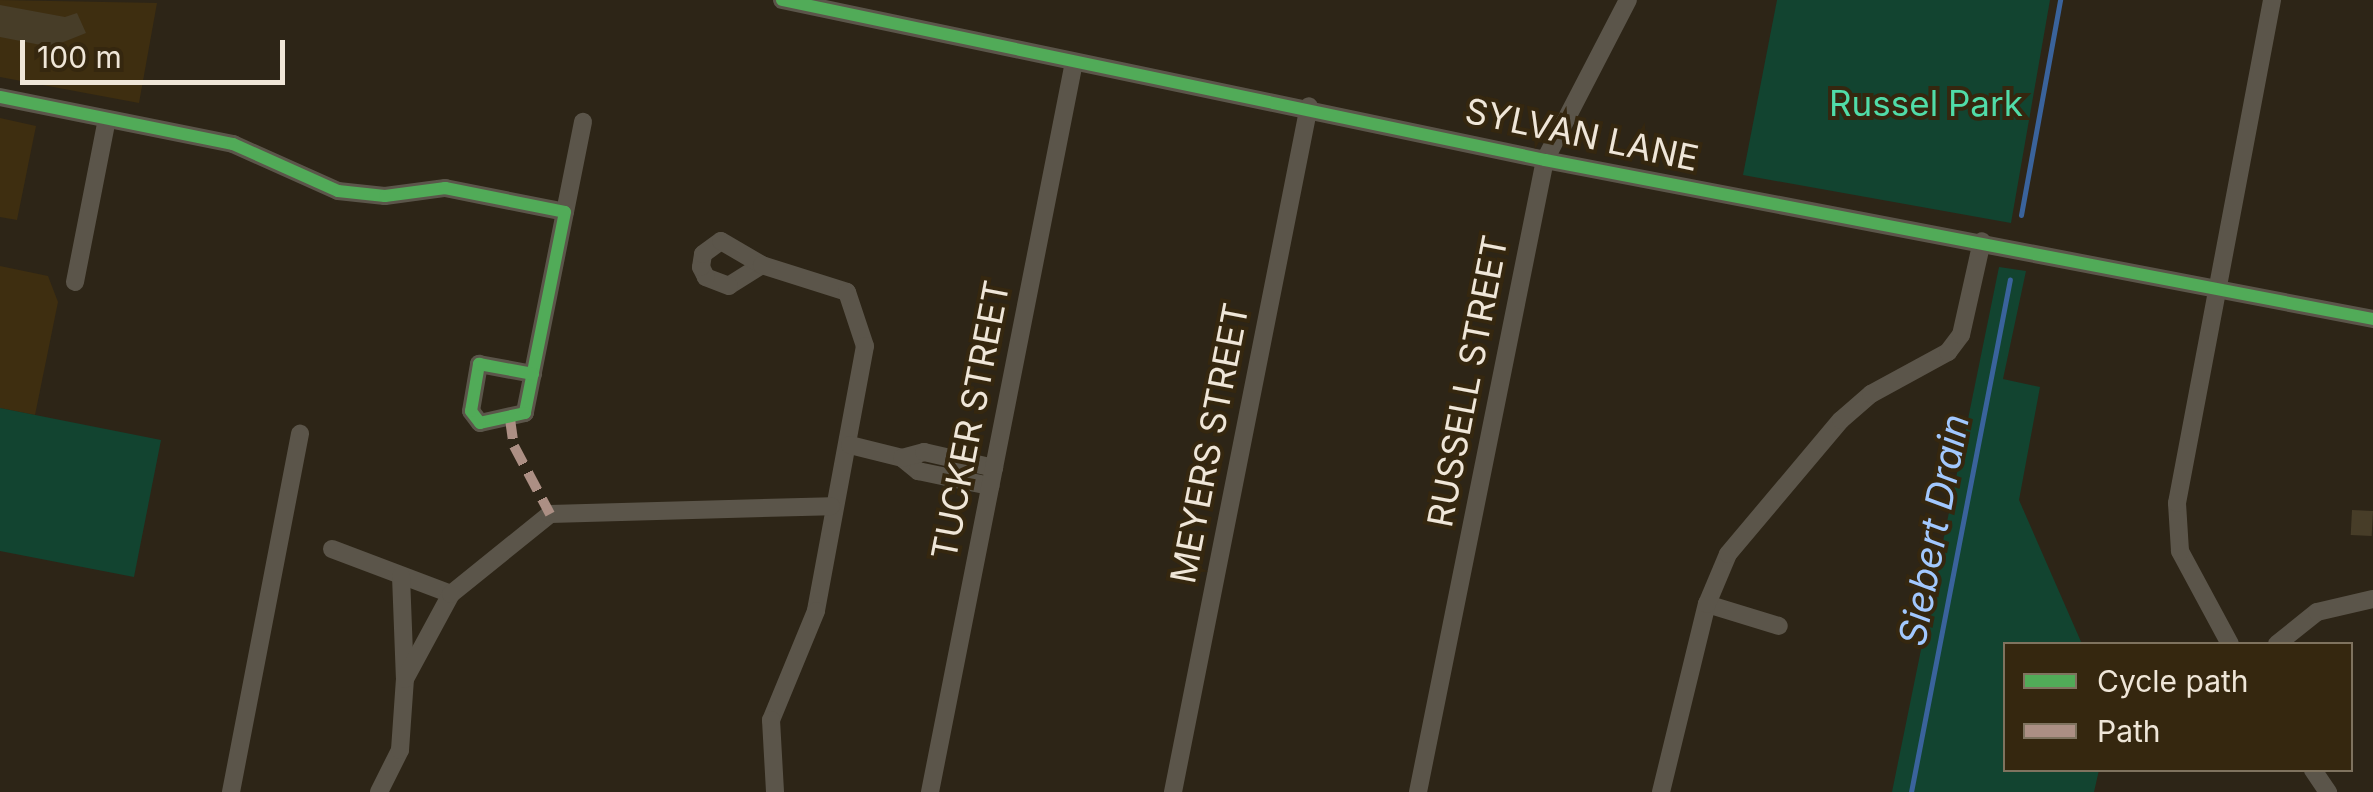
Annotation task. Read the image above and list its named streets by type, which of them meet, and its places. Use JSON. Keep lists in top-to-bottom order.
{
  "streets": {
    "street": [
      "SYLVAN LANE",
      "RUSSELL STREET",
      "TUCKER STREET",
      "MEYERS STREET"
    ]
  },
  "crossings": [
    ["SYLVAN LANE", "RUSSELL STREET"],
    ["SYLVAN LANE", "TUCKER STREET"],
    ["SYLVAN LANE", "MEYERS STREET"]
  ],
  "water": ["Siebert Drain"],
  "parks": ["Russel Park"],
  "legend": ["Cycle path", "Path"],
  "scale_bar": "100 m"
}
